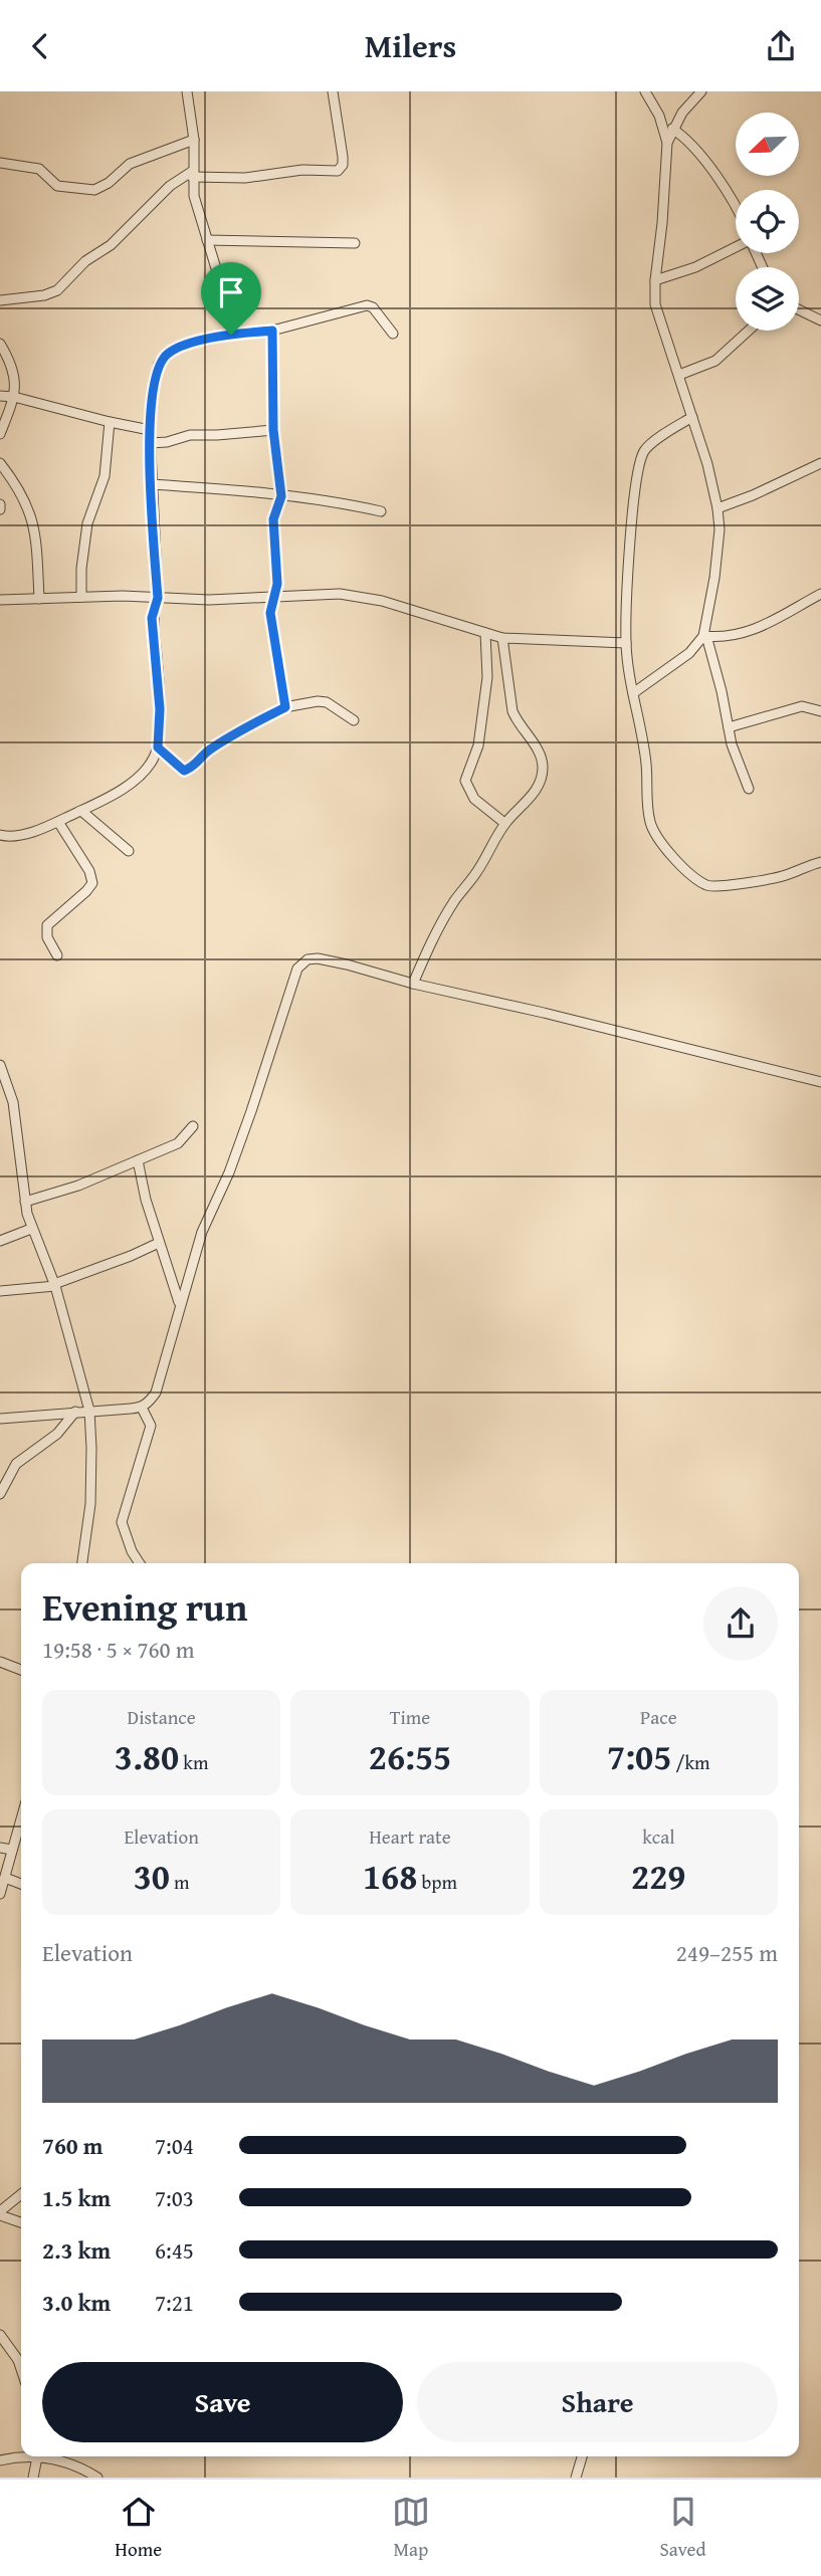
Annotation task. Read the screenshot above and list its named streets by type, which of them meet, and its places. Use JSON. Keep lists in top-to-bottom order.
{
  "north": "bottom left",
  "page": {
    "header": "Milers",
    "heading": ["Evening run", "19:58 · 5 × 760 m"],
    "stats": [
      ["Distance", "3.80 km"],
      ["Time", "26:55"],
      ["Pace", "7:05 /km"],
      ["Elevation", "30 m"],
      ["Heart rate", "168 bpm"],
      ["kcal", "229"]
    ],
    "chart": ["Elevation", "249–255 m"],
    "list": [
      {
        "name": "760 m",
        "note": "7:04"
      },
      {
        "name": "1.5 km",
        "note": "7:03"
      },
      {
        "name": "2.3 km",
        "note": "6:45"
      },
      {
        "name": "3.0 km",
        "note": "7:21"
      }
    ],
    "buttons": ["Save", "Share"],
    "tabs": ["Home", "Map", "Saved"]
  }
}
